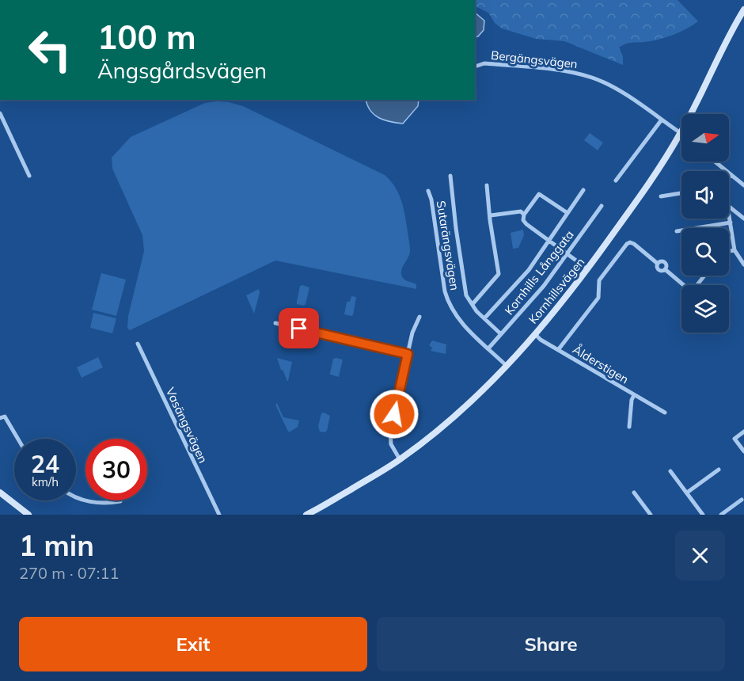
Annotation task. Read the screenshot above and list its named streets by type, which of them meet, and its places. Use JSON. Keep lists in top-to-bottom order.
{
  "streets": {
    "street": [
      "Bergängsvägen",
      "Sutarängsvägen",
      "Kornhills Långgata",
      "Kornhillsvägen",
      "Ålderstigen",
      "Vasängsvägen"
    ]
  },
  "crossings": [
    ["Bergängsvägen", "Kornhillsvägen"],
    ["Sutarängsvägen", "Kornhills Långgata"],
    ["Sutarängsvägen", "Kornhillsvägen"],
    ["Kornhillsvägen", "Ålderstigen"]
  ],
  "north": "right",
  "page": {
    "turn": ["100 m", "Ängsgårdsvägen"],
    "speed": "24 km/h",
    "limit": "30",
    "heading": ["1 min", "270 m · 07:11"],
    "buttons": ["Exit", "Share"]
  }
}
